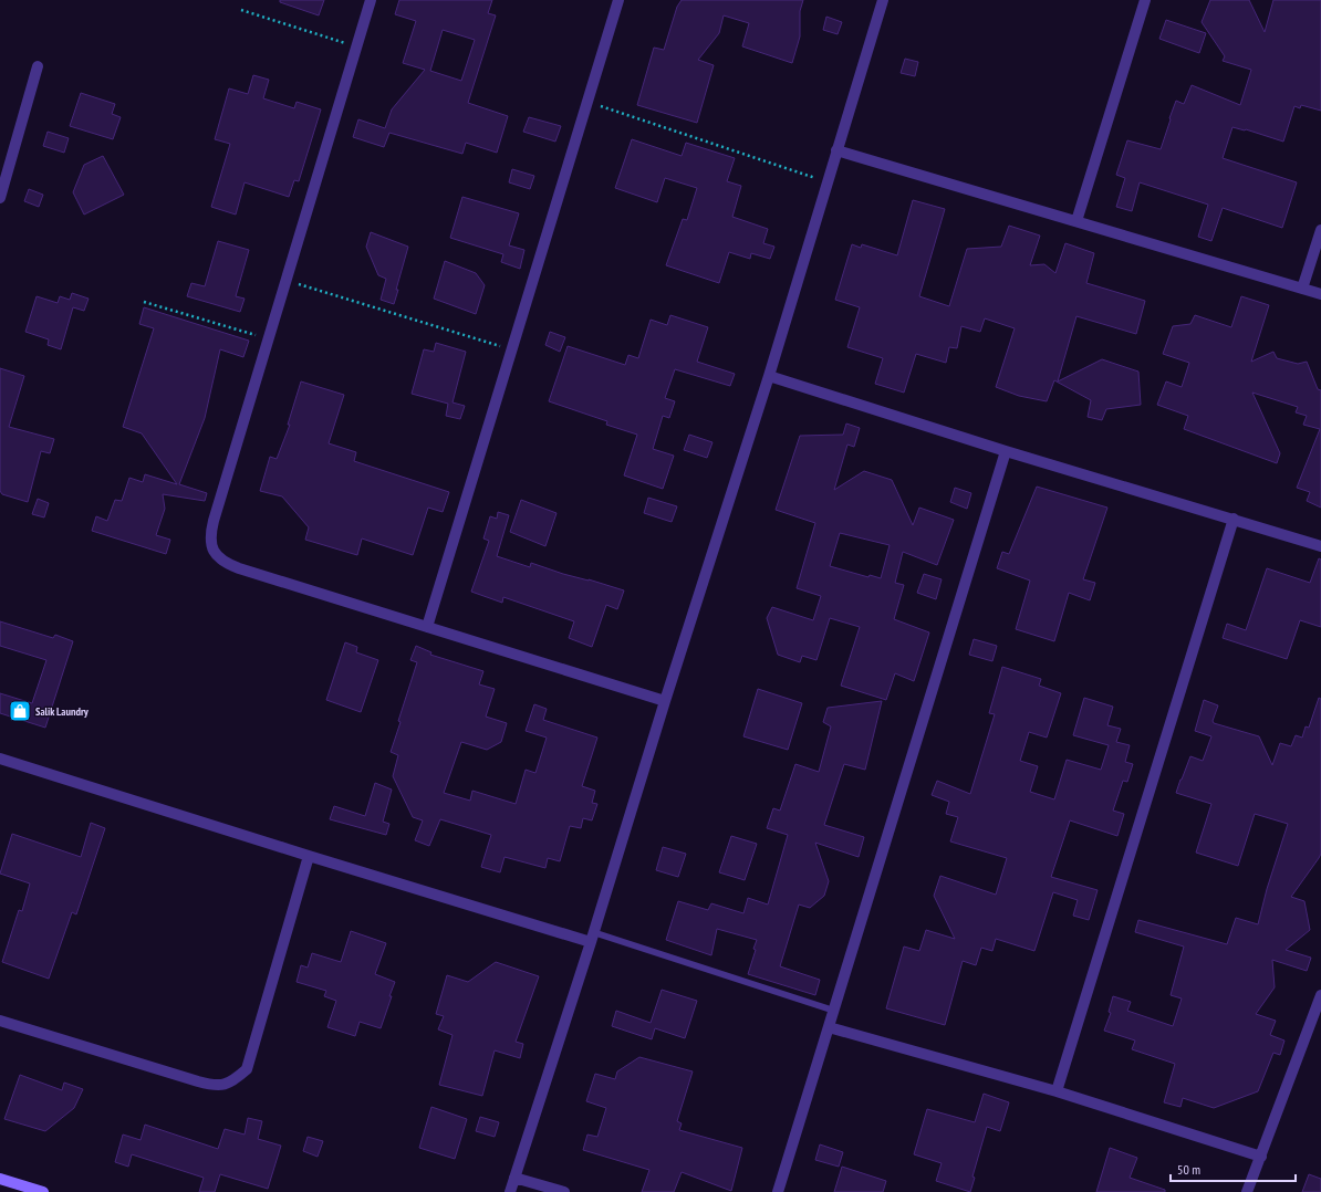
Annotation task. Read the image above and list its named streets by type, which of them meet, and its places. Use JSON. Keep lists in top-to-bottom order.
{
  "places": {
    "shop": ["Salik Laundry"]
  },
  "scale_bar": "50 m"
}
